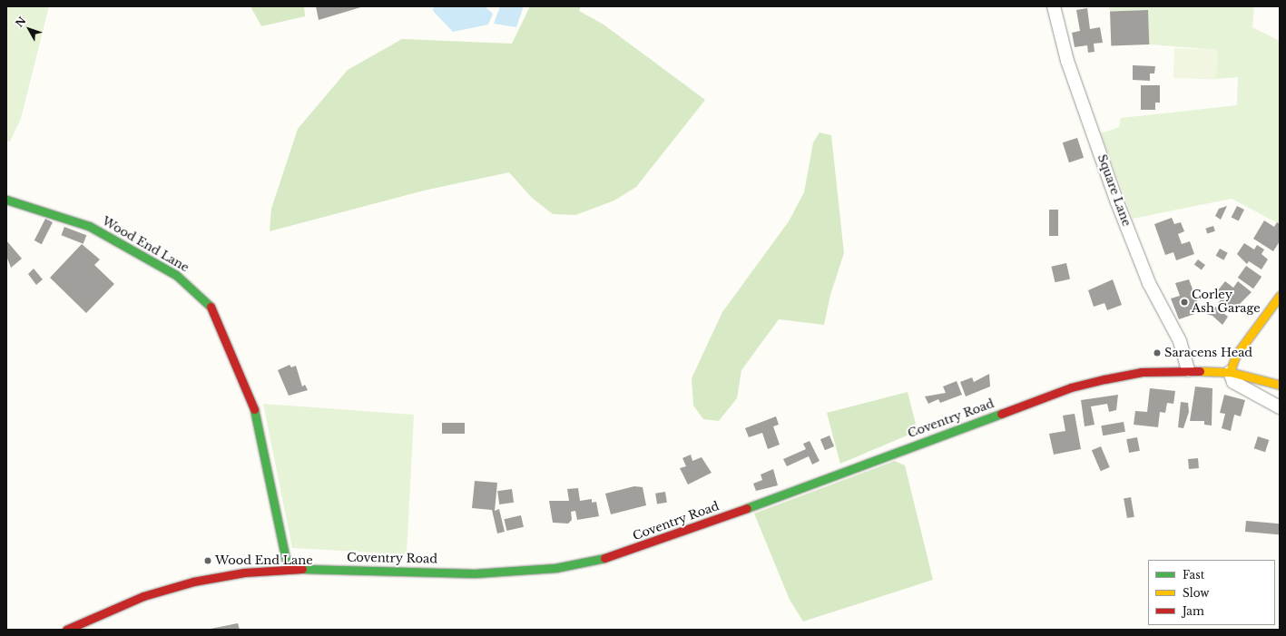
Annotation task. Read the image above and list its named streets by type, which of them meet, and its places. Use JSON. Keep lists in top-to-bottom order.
{
  "streets": {
    "main road": ["Wood End Lane", "Coventry Road"],
    "street": ["Square Lane"]
  },
  "crossings": [
    ["Square Lane", "Coventry Road"],
    ["Wood End Lane", "Coventry Road"]
  ],
  "places": ["Corley Ash Garage", "Saracens Head", "Wood End Lane"],
  "legend": ["Fast", "Slow", "Jam"],
  "north": "top left"
}
